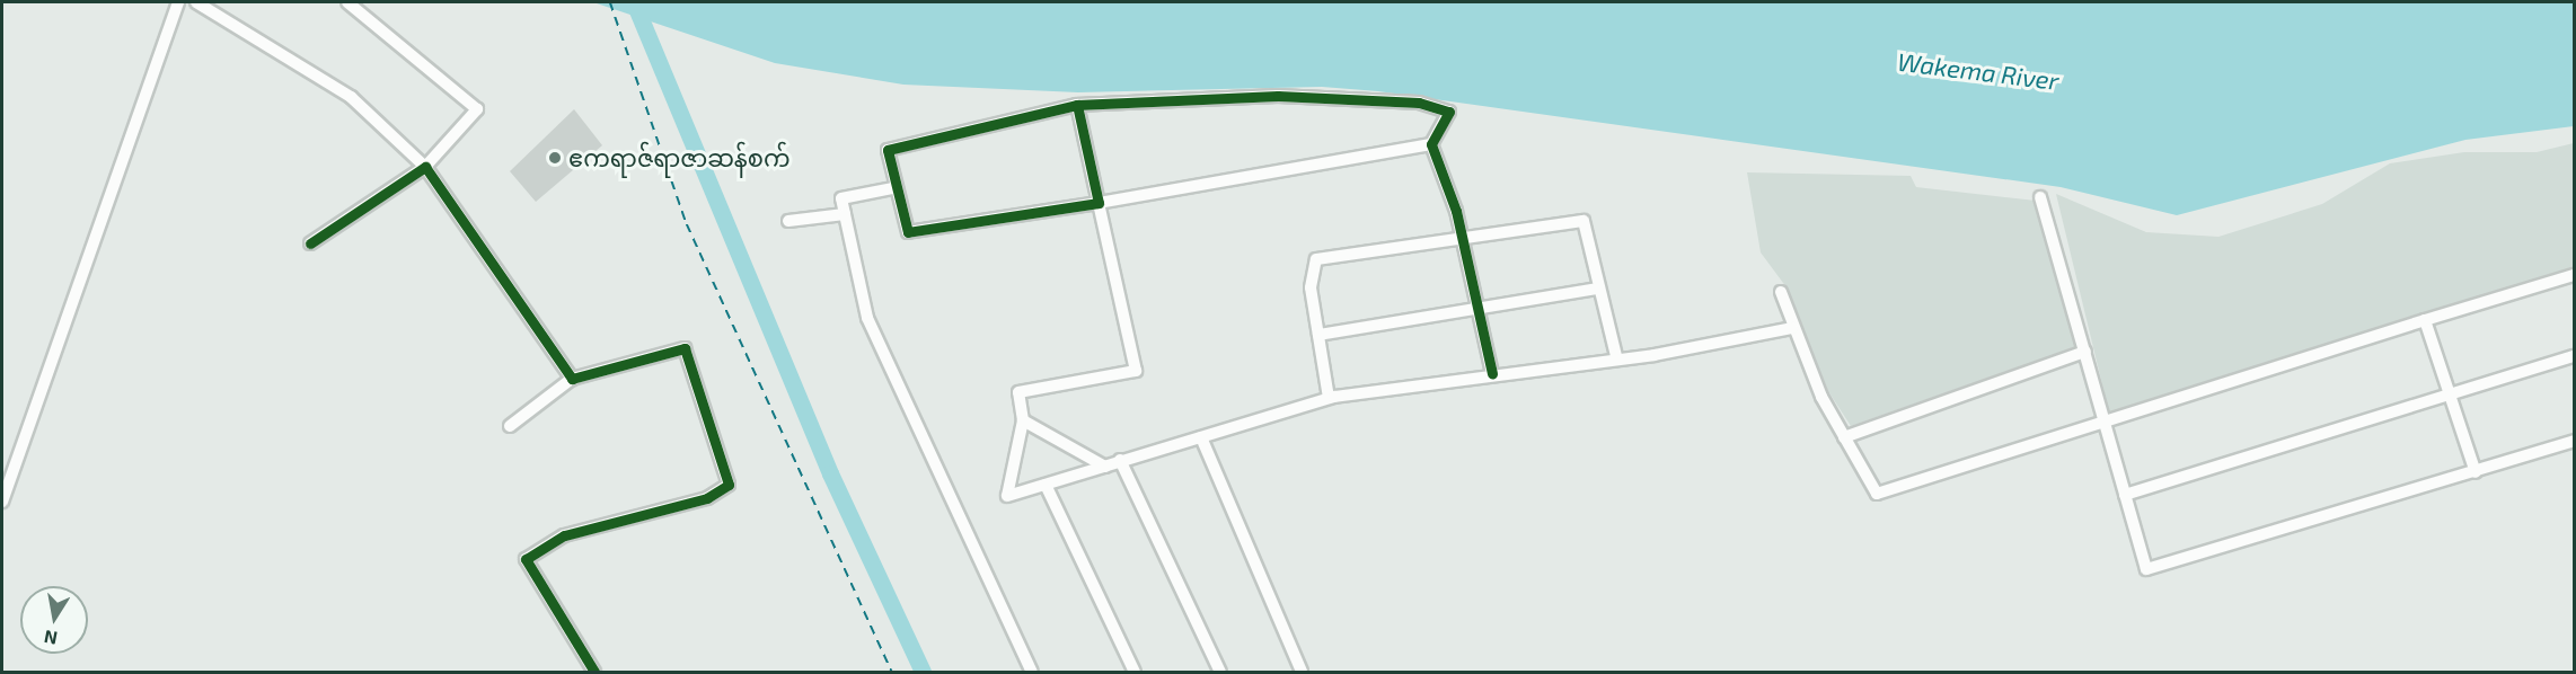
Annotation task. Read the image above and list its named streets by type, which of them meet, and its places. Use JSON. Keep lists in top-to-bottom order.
{
  "water": ["Wakema River"],
  "places": ["ဧကရာဇ်ရာဇာဆန်စက်"],
  "north": "bottom"
}
